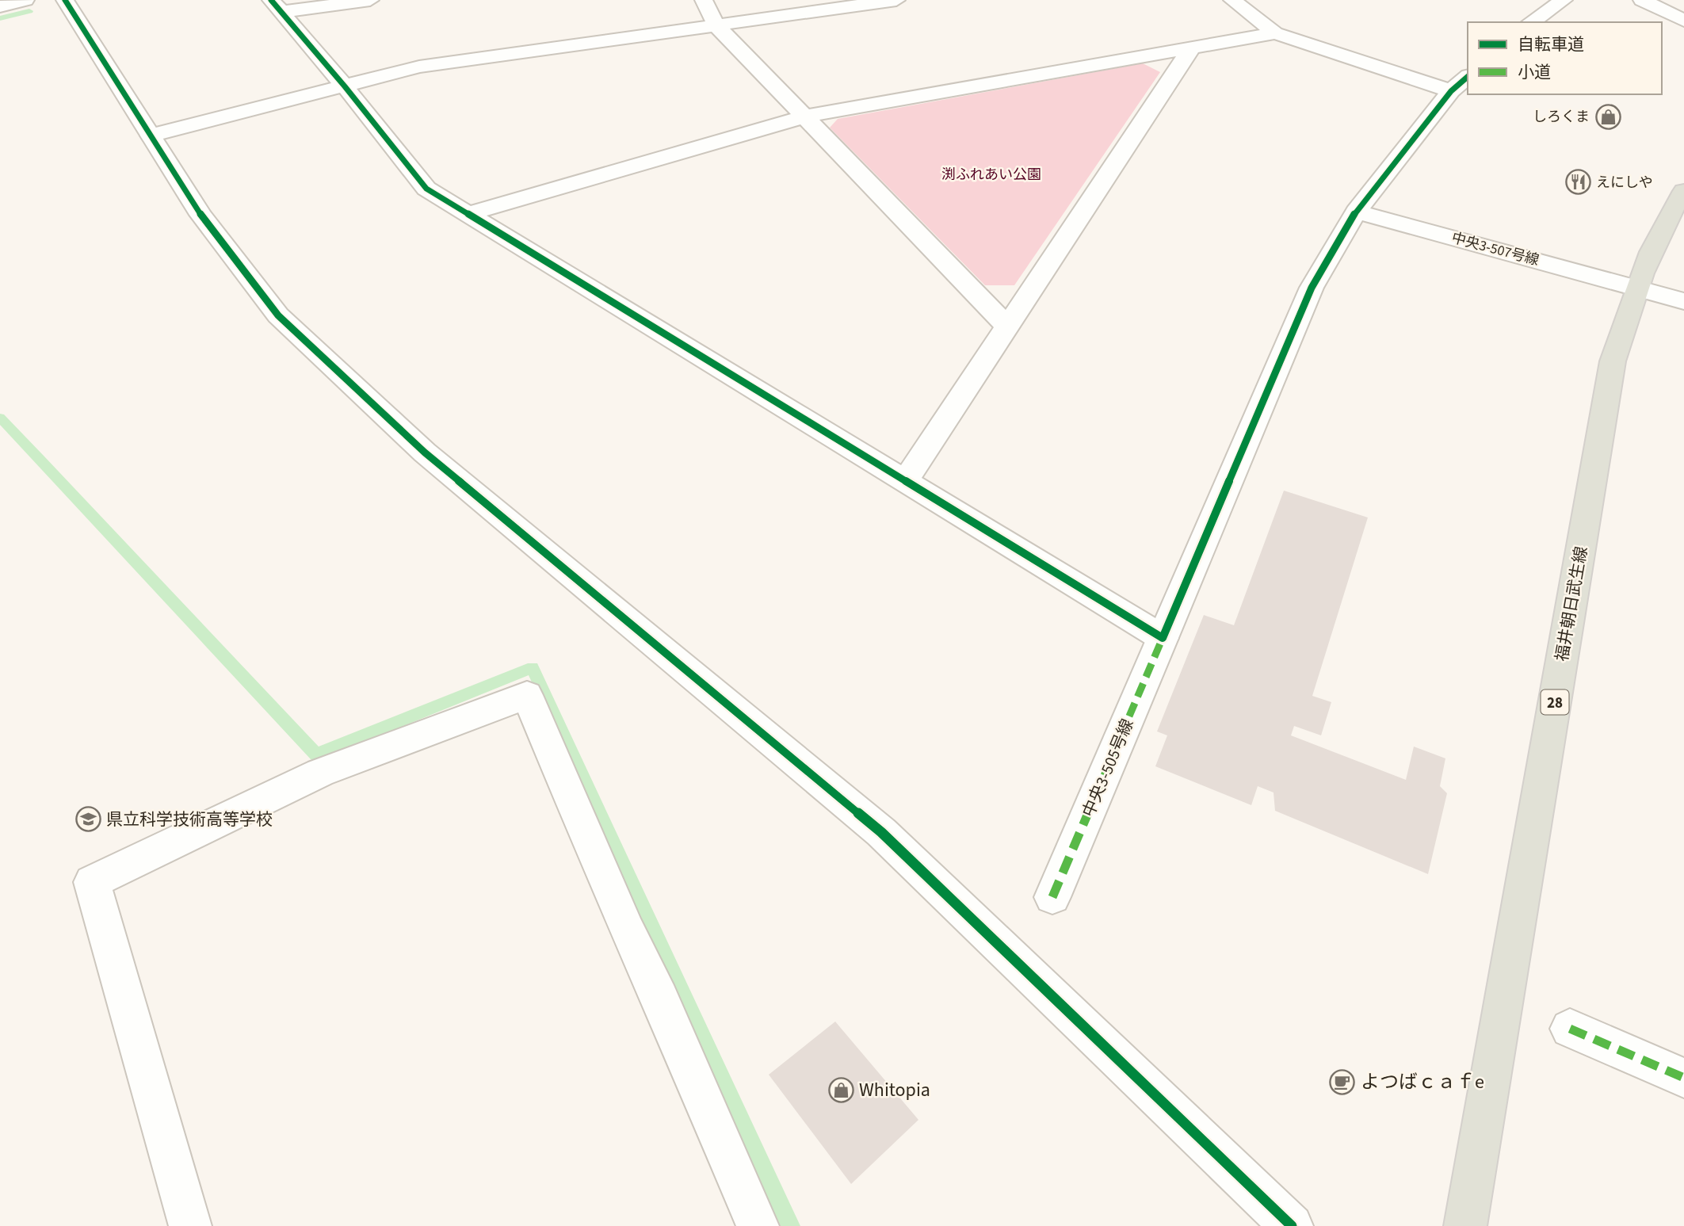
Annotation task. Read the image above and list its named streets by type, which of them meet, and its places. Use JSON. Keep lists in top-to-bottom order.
{
  "streets": {
    "main road": ["福井朝日武生線", "28"],
    "street": ["中央3-507号線", "中央3-505号線"]
  },
  "crossings": [
    ["中央3-507号線", "福井朝日武生線"],
    ["中央3-507号線", "中央3-505号線"]
  ],
  "parks": ["渕ふれあい公園"],
  "places": {
    "shop": ["しろくま", "Whitopia"],
    "restaurant": ["えにしや"],
    "school or university": ["県立科学技術高等学校"],
    "cafe": ["よつばｃａｆe"]
  },
  "legend": ["自転車道", "小道"]
}
